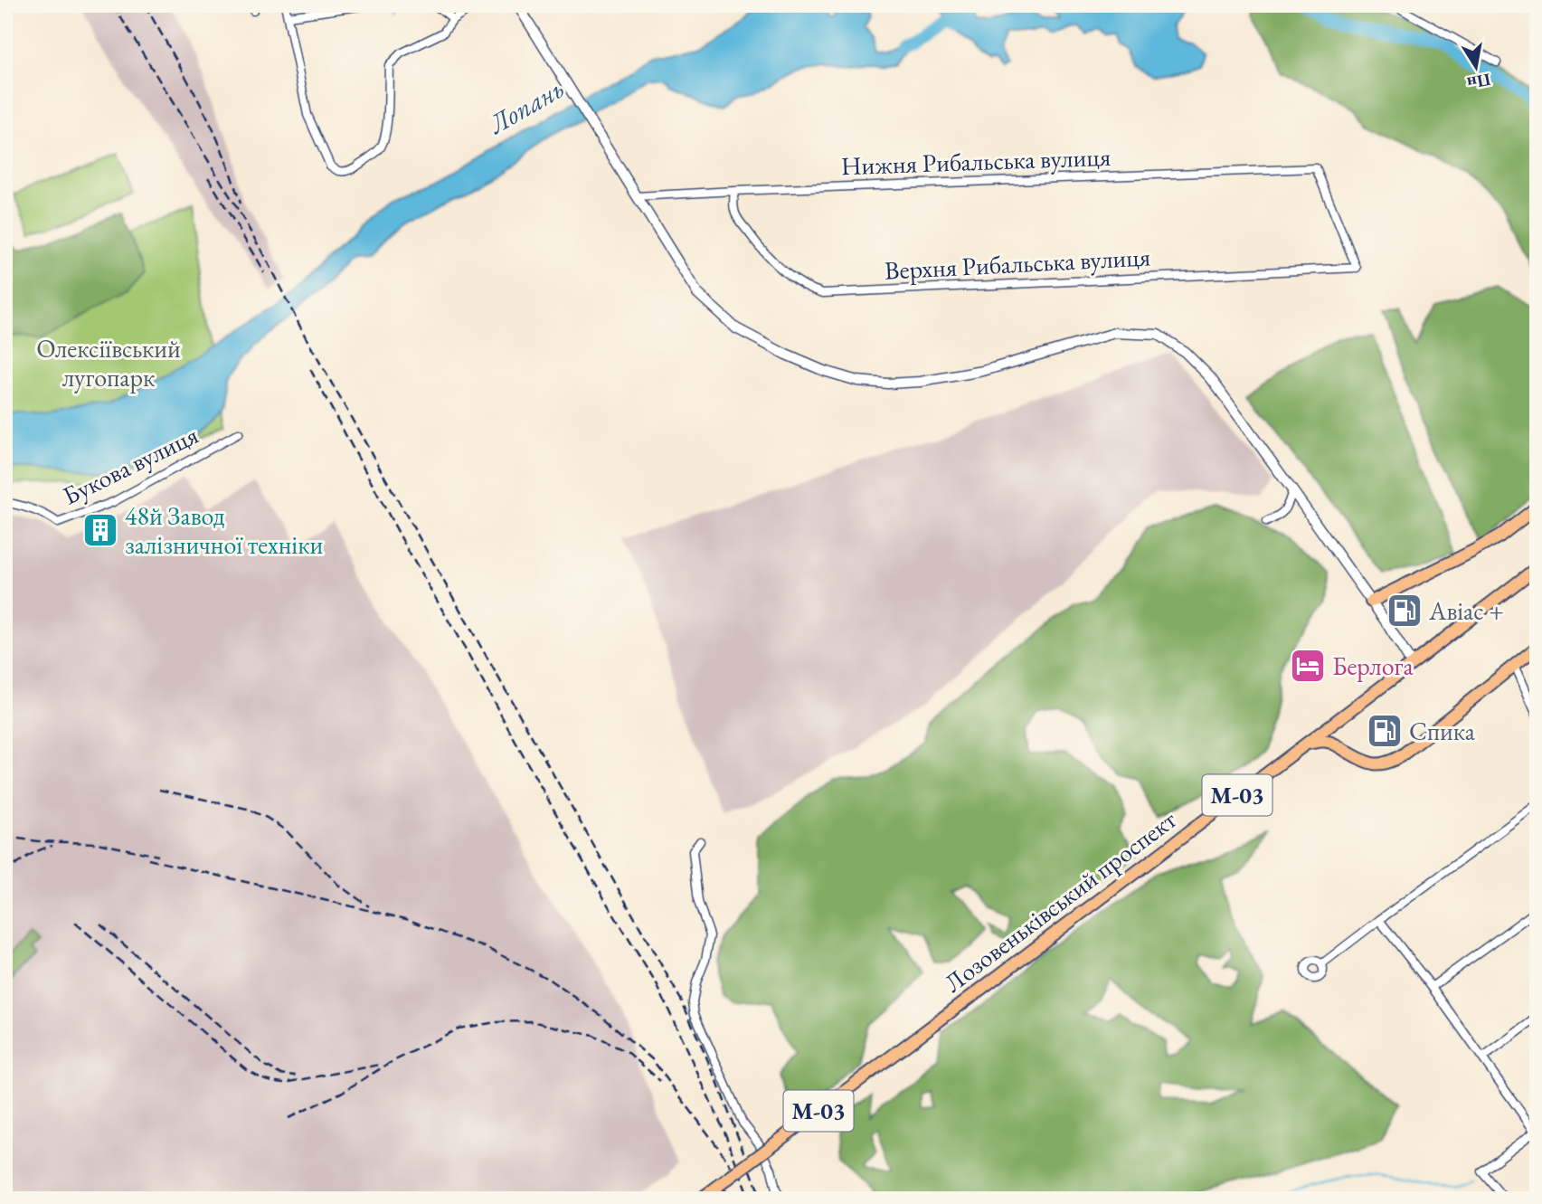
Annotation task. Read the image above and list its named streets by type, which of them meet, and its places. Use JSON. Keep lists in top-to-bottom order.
{
  "streets": {
    "highway": ["М-03", "Лозовеньківський проспект"],
    "street": ["Нижня Рибальська вулиця", "Верхня Рибальська вулиця", "Букова вулиця"]
  },
  "crossings": [
    ["Нижня Рибальська вулиця", "Верхня Рибальська вулиця"]
  ],
  "water": ["Лопань"],
  "parks": ["Олексіївський лугопарк"],
  "places": {
    "building": ["48й Завод залізничної техніки"],
    "fuel station": ["Авiас +", "Спика"],
    "hotel": ["Берлога"]
  },
  "north": "bottom"
}
